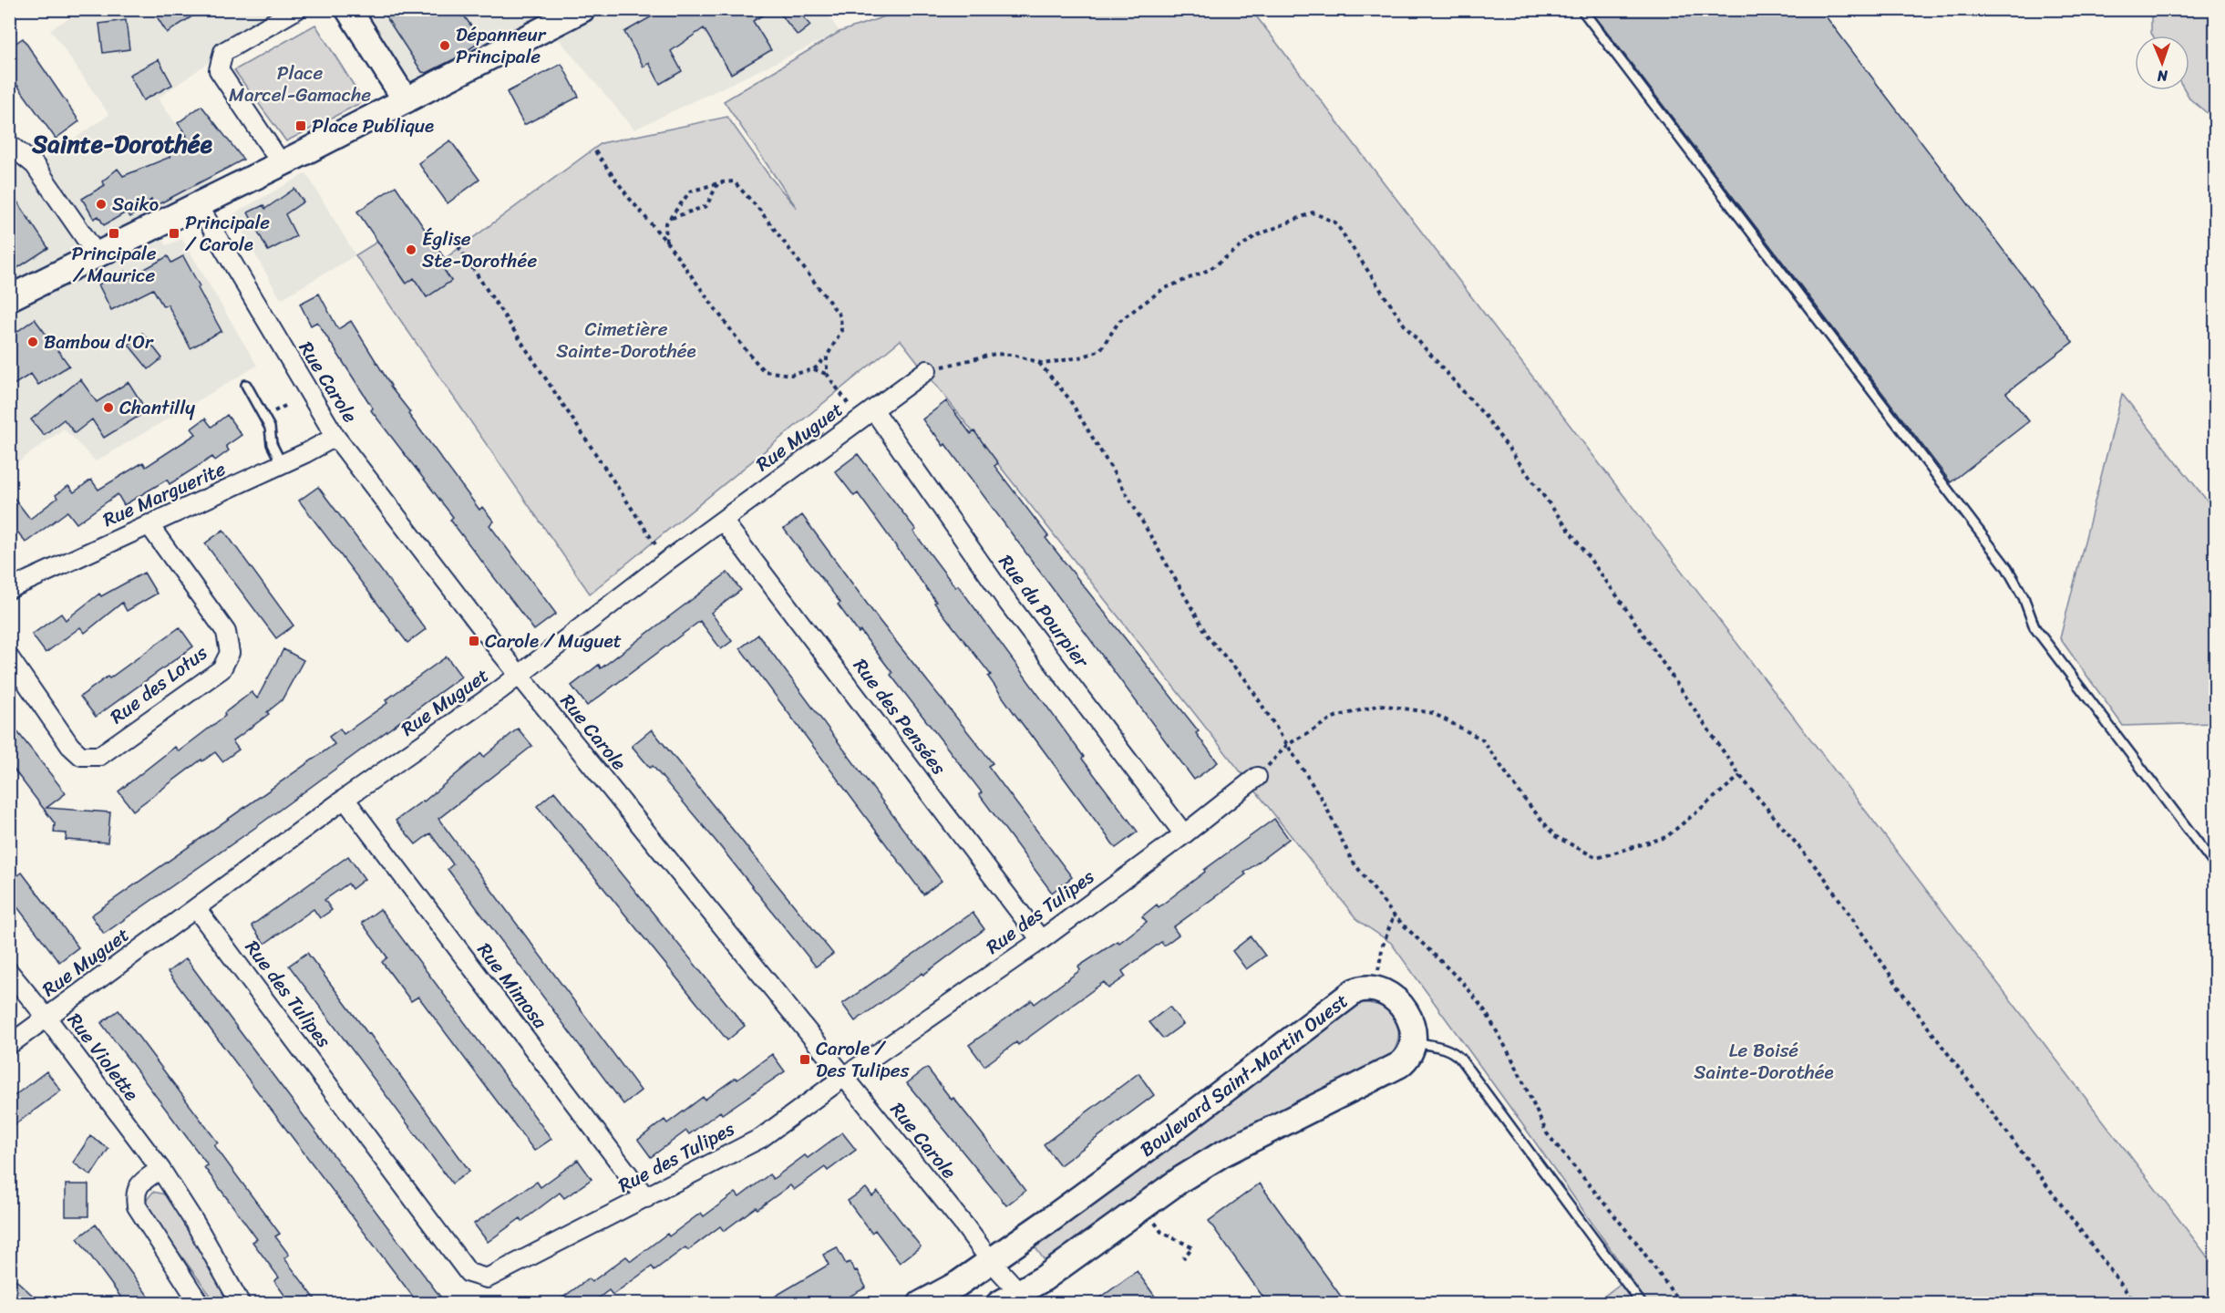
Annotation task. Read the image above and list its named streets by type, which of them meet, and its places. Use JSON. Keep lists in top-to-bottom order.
{
  "streets": {
    "street": [
      "Rue Carole",
      "Rue Muguet",
      "Rue Marguerite",
      "Rue du Pourpier",
      "Rue des Lotus",
      "Rue des Pensées",
      "Rue des Tulipes",
      "Rue Mimosa",
      "Rue Violette",
      "Boulevard Saint-Martin Ouest"
    ]
  },
  "crossings": [
    ["Rue Carole", "Rue Muguet"],
    ["Rue Carole", "Rue Marguerite"],
    ["Rue Carole", "Rue des Tulipes"],
    ["Rue Carole", "Boulevard Saint-Martin Ouest"],
    ["Rue Muguet", "Rue du Pourpier"],
    ["Rue Muguet", "Rue des Pensées"],
    ["Rue Muguet", "Rue des Tulipes"],
    ["Rue Muguet", "Rue Mimosa"],
    ["Rue Muguet", "Rue Violette"],
    ["Rue Marguerite", "Rue des Lotus"],
    ["Rue du Pourpier", "Rue des Tulipes"],
    ["Rue des Pensées", "Rue des Tulipes"],
    ["Rue des Tulipes", "Rue Mimosa"]
  ],
  "districts": ["Sainte-Dorothée"],
  "parks": ["Place Marcel-Gamache", "Cimetière Sainte-Dorothée", "Le Boisé Sainte-Dorothée"],
  "places": {
    "other": [
      "Dépanneur Principale",
      "Saiko",
      "Église Ste-Dorothée",
      "Bambou d'Or",
      "Chantilly"
    ],
    "transit": [
      "Place Publique",
      "Principale / Maurice",
      "Principale / Carole",
      "Carole / Muguet",
      "Carole / Des Tulipes"
    ]
  },
  "north": "bottom"
}
